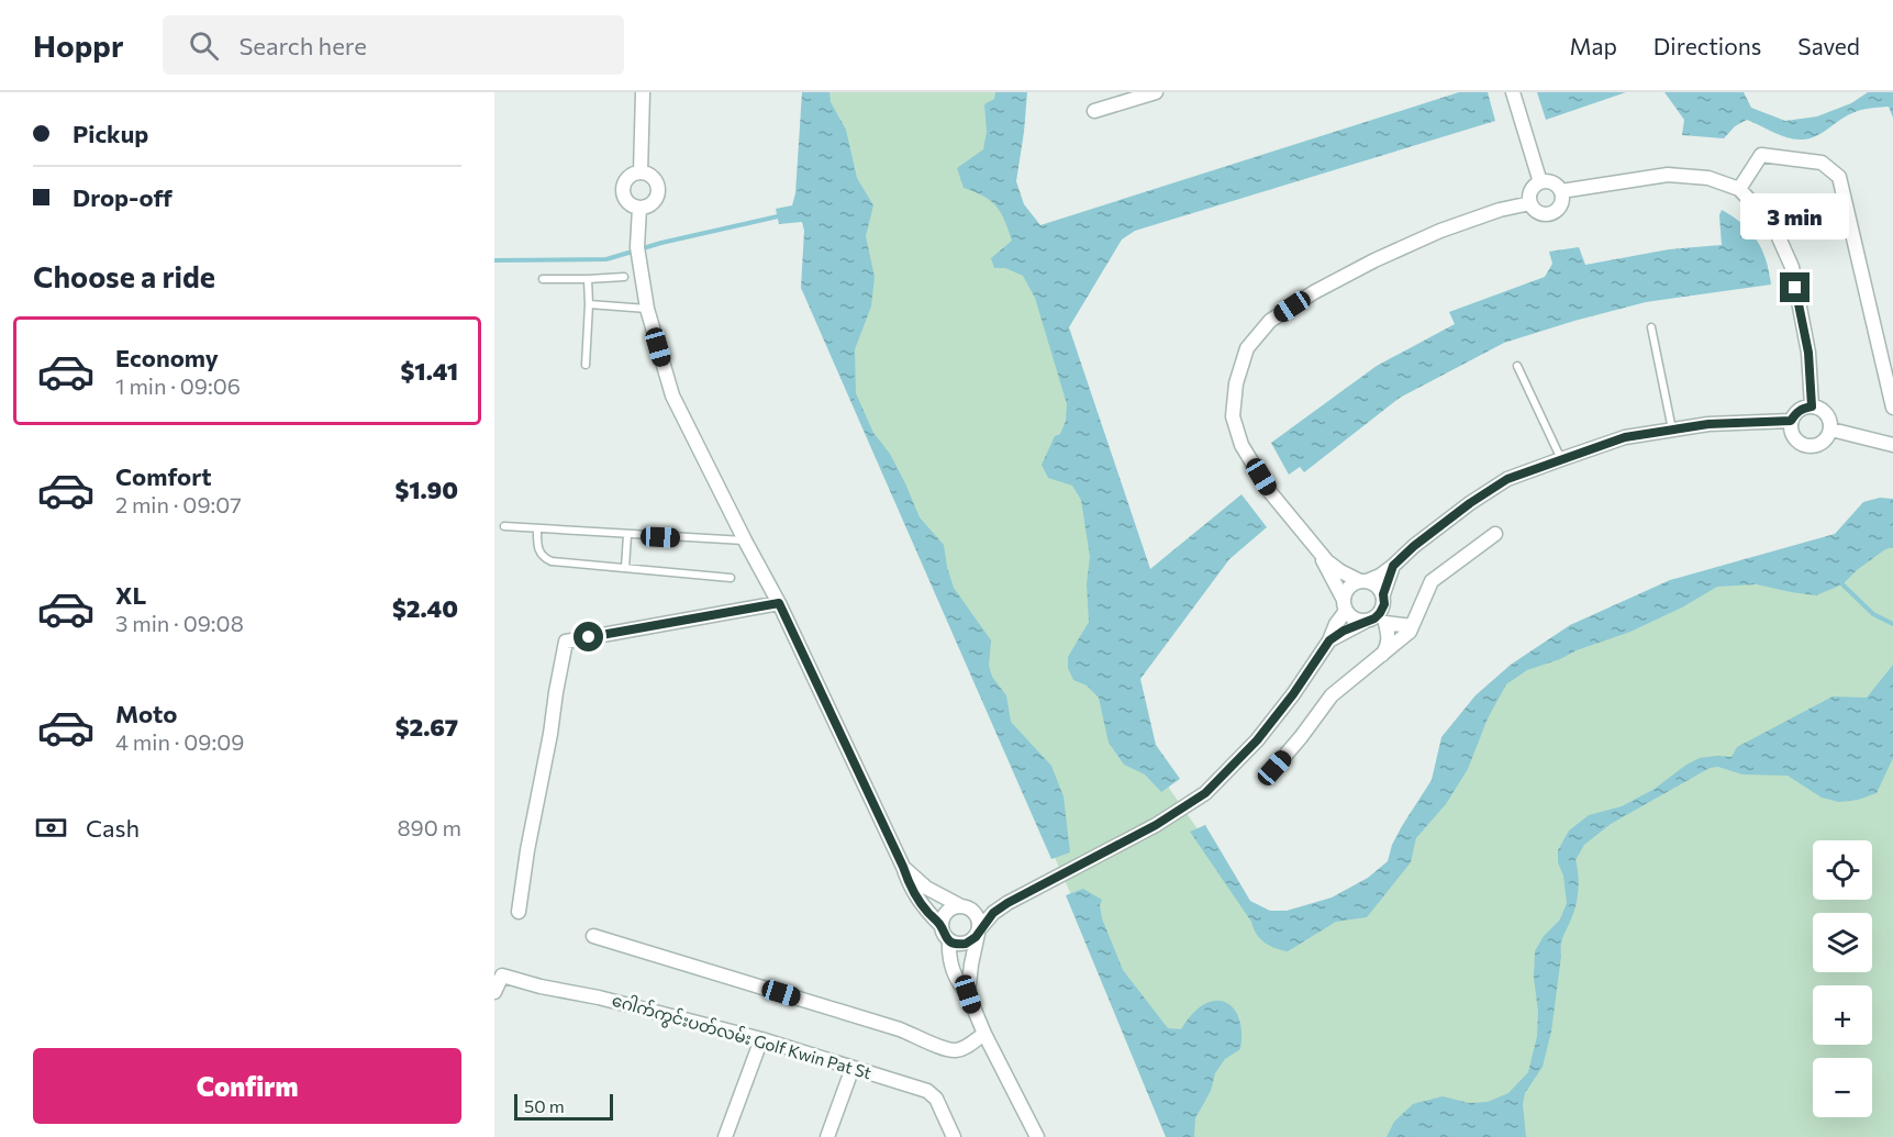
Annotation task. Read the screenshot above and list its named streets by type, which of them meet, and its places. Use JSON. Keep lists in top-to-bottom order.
{
  "streets": {
    "street": ["ဂေါက်ကွင်းပတ်လမ်း Golf Kwin Pat St"]
  },
  "scale_bar": "50 m",
  "page": {
    "header": "Hoppr",
    "search": "Search here",
    "nav": ["Map", "Directions", "Saved"],
    "banner": ["Pickup", "Drop-off"],
    "bubble": "3 min",
    "heading": "Choose a ride",
    "list": [
      {
        "name": "Economy",
        "note": "1 min · 09:06",
        "value": "$1.41"
      },
      {
        "name": "Comfort",
        "note": "2 min · 09:07",
        "value": "$1.90"
      },
      {
        "name": "XL",
        "note": "3 min · 09:08",
        "value": "$2.40"
      },
      {
        "name": "Moto",
        "note": "4 min · 09:09",
        "value": "$2.67"
      }
    ],
    "pay": ["Cash", "890 m"],
    "map_buttons": ["+", "−"],
    "buttons": "Confirm",
    "scale": "50 m"
  }
}
